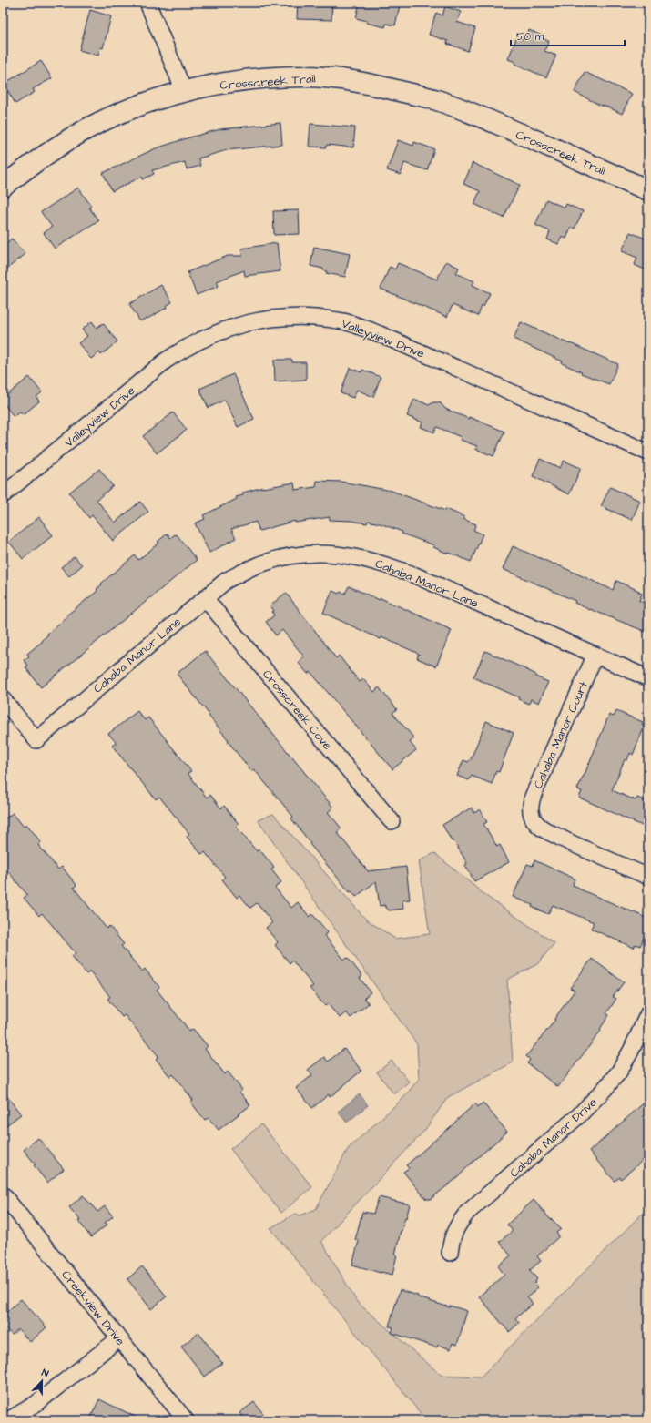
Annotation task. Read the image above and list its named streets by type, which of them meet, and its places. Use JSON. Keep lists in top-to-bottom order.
{
  "streets": {
    "street": [
      "Crosscreek Trail",
      "Valleyview Drive",
      "Cahaba Manor Lane",
      "Crosscreek Cove",
      "Cahaba Manor Court",
      "Cahaba Manor Drive",
      "Creekview Drive"
    ]
  },
  "crossings": [
    ["Cahaba Manor Lane", "Crosscreek Cove"],
    ["Cahaba Manor Lane", "Cahaba Manor Court"]
  ],
  "scale_bar": "50 m",
  "north": "top"
}
